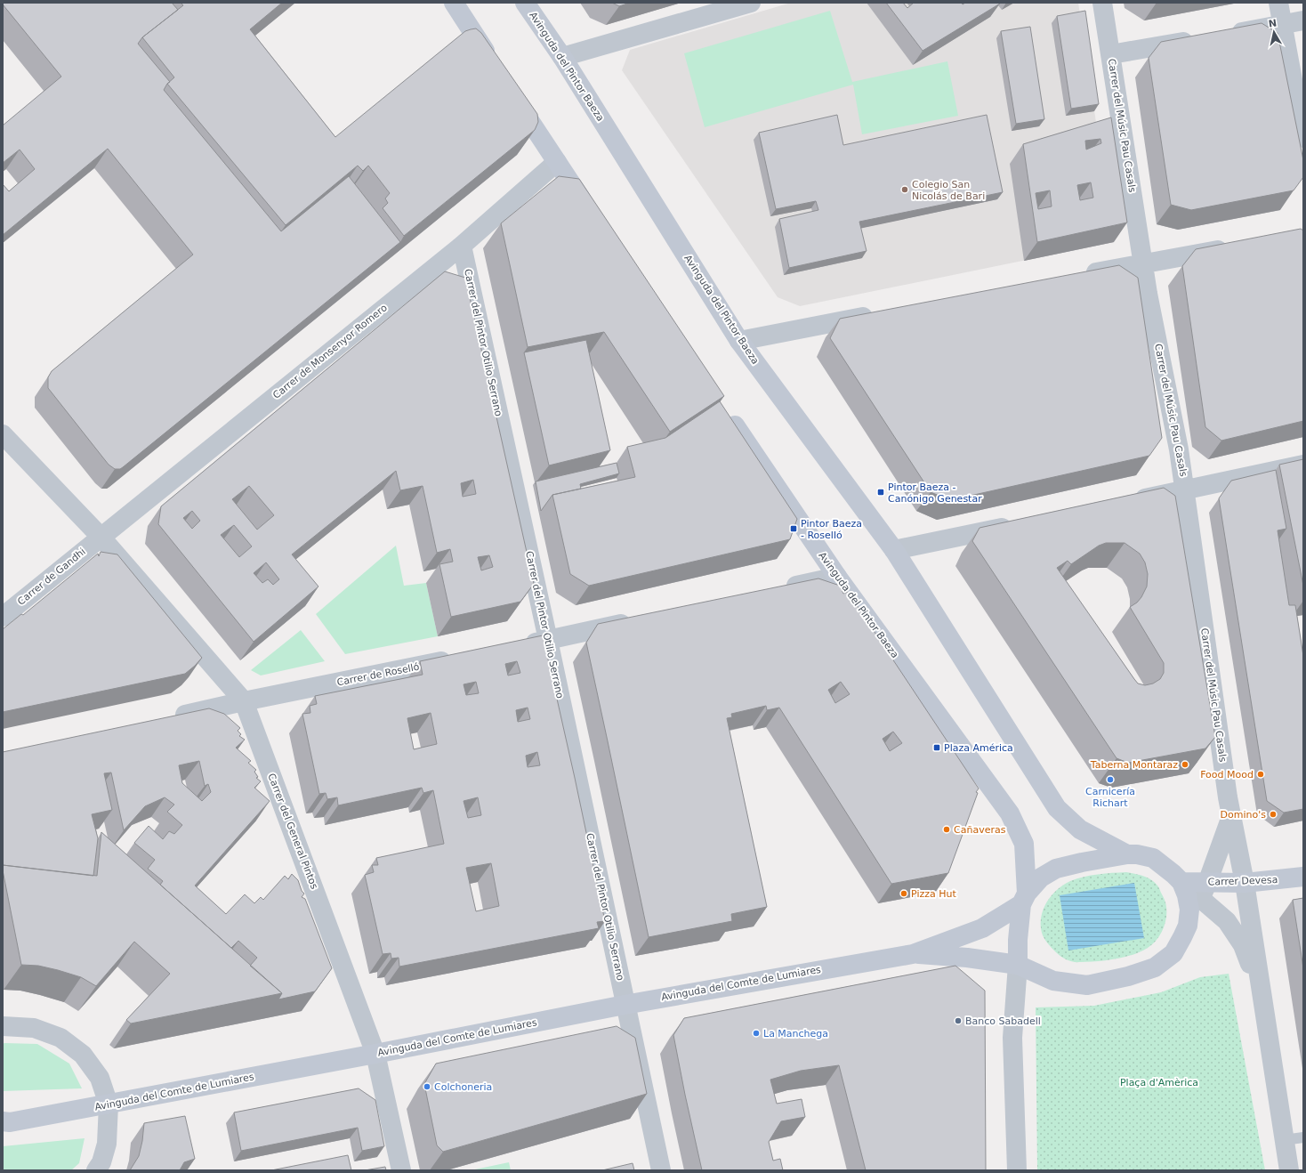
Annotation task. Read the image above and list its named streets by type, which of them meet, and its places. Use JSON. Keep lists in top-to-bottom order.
{
  "streets": {
    "street": [
      "Avinguda del Pintor Baeza",
      "Carrer del Músic Pau Casals",
      "Carrer del Pintor Otilio Serrano",
      "Carrer de Monsenyor Romero",
      "Carrer de Gandhi",
      "Carrer de Roselló",
      "Carrer del General Pintos",
      "Carrer Devesa",
      "Avinguda del Comte de Lumiares"
    ]
  },
  "crossings": [
    ["Avinguda del Pintor Baeza", "Avinguda del Comte de Lumiares"],
    ["Carrer del Músic Pau Casals", "Carrer Devesa"],
    ["Carrer del Músic Pau Casals", "Avinguda del Comte de Lumiares"],
    ["Carrer del Pintor Otilio Serrano", "Carrer de Monsenyor Romero"],
    ["Carrer del Pintor Otilio Serrano", "Avinguda del Comte de Lumiares"],
    ["Carrer de Monsenyor Romero", "Carrer de Gandhi"],
    ["Carrer de Monsenyor Romero", "Carrer del General Pintos"],
    ["Carrer de Gandhi", "Carrer del General Pintos"],
    ["Carrer de Roselló", "Carrer del General Pintos"],
    ["Carrer del General Pintos", "Avinguda del Comte de Lumiares"],
    ["Carrer Devesa", "Avinguda del Comte de Lumiares"]
  ],
  "parks": ["Plaça d'Amèrica"],
  "places": {
    "other": [
      "Colegio San Nicolás de Bari",
      "Taberna Montaraz",
      "Food Mood",
      "Carnicería Richart",
      "Domino's",
      "Cañaveras",
      "Pizza Hut",
      "Banco Sabadell",
      "La Manchega",
      "Colchoneria"
    ],
    "transit": ["Pintor Baeza - Canónigo Genestar", "Pintor Baeza - Roselló", "Plaza América"]
  },
  "north": "top"
}
